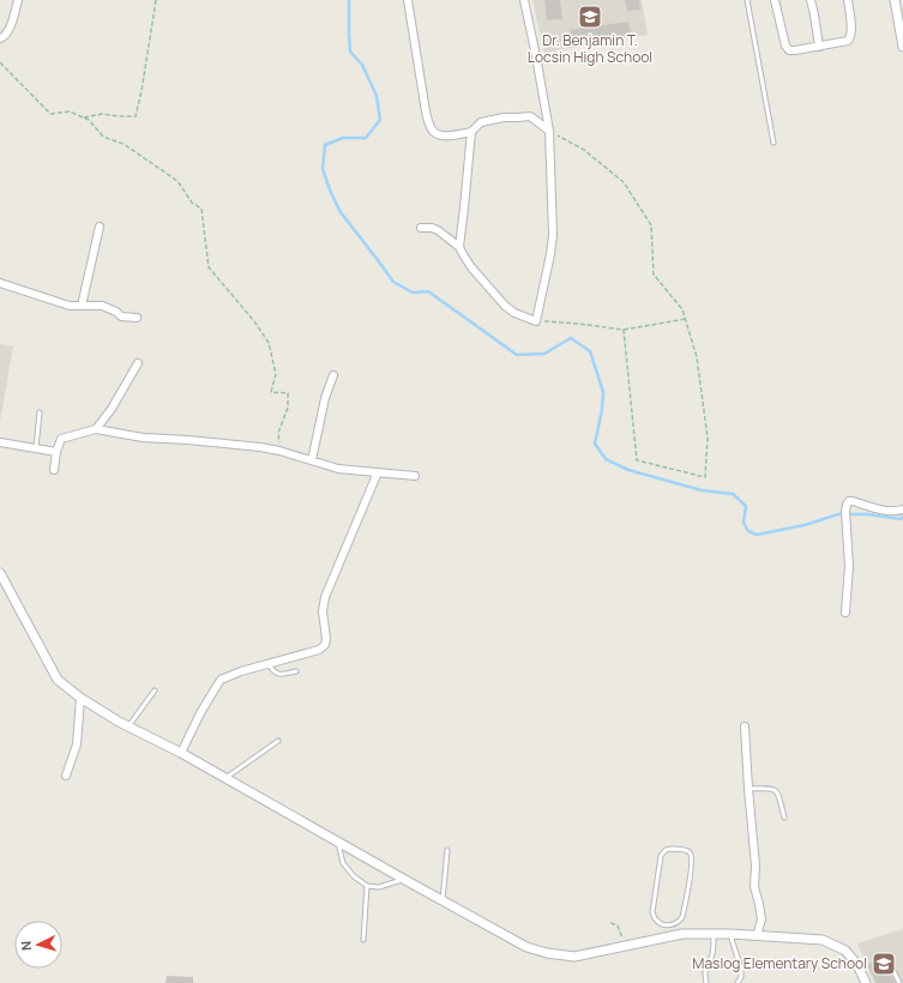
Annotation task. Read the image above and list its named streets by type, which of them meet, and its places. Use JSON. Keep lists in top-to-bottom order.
{
  "places": {
    "school or university": ["Dr. Benjamin T. Locsin High School", "Maslog Elementary School"]
  },
  "north": "left"
}
